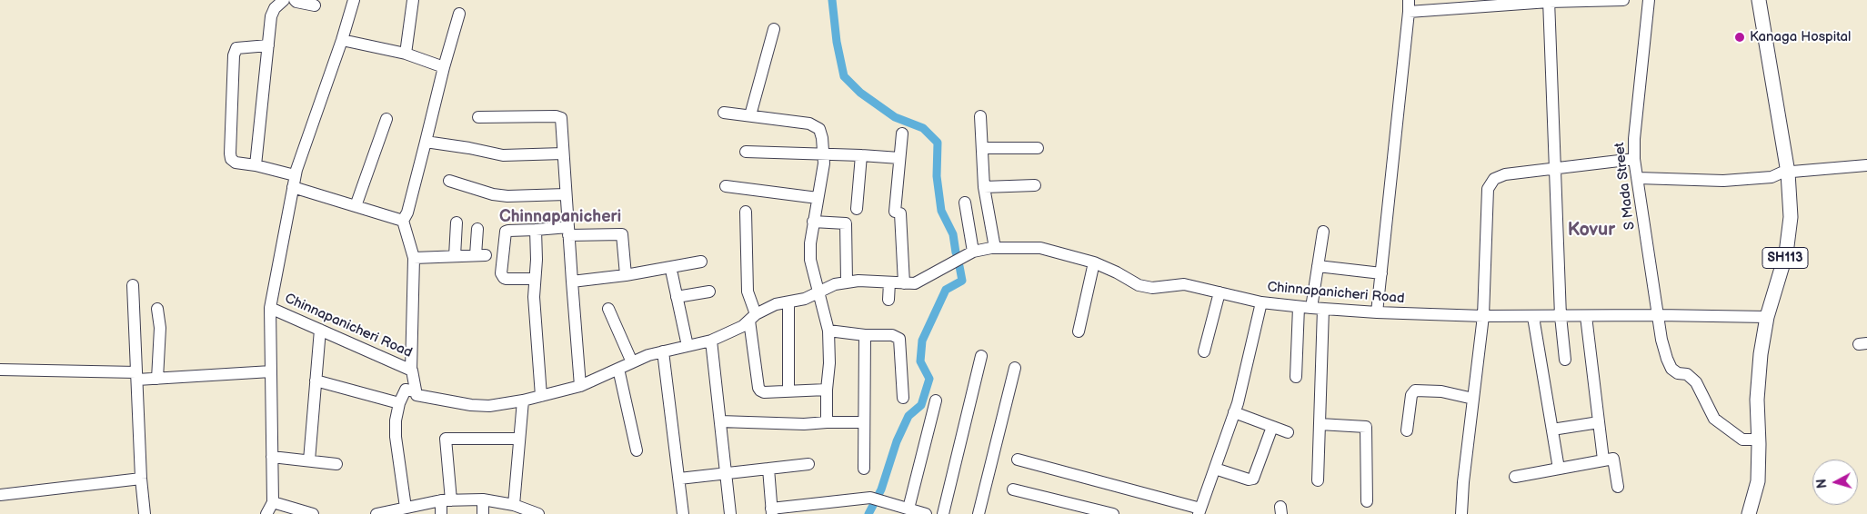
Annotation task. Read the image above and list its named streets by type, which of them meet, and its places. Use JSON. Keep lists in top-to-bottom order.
{
  "streets": {
    "main road": ["SH113"],
    "street": ["S Mada Street", "Chinnapanicheri Road"]
  },
  "crossings": [
    ["S Mada Street", "SH113"],
    ["S Mada Street", "Chinnapanicheri Road"],
    ["SH113", "Chinnapanicheri Road"]
  ],
  "districts": ["Chinnapanicheri", "Kovur"],
  "places": ["Kanaga Hospital"],
  "north": "left"
}
